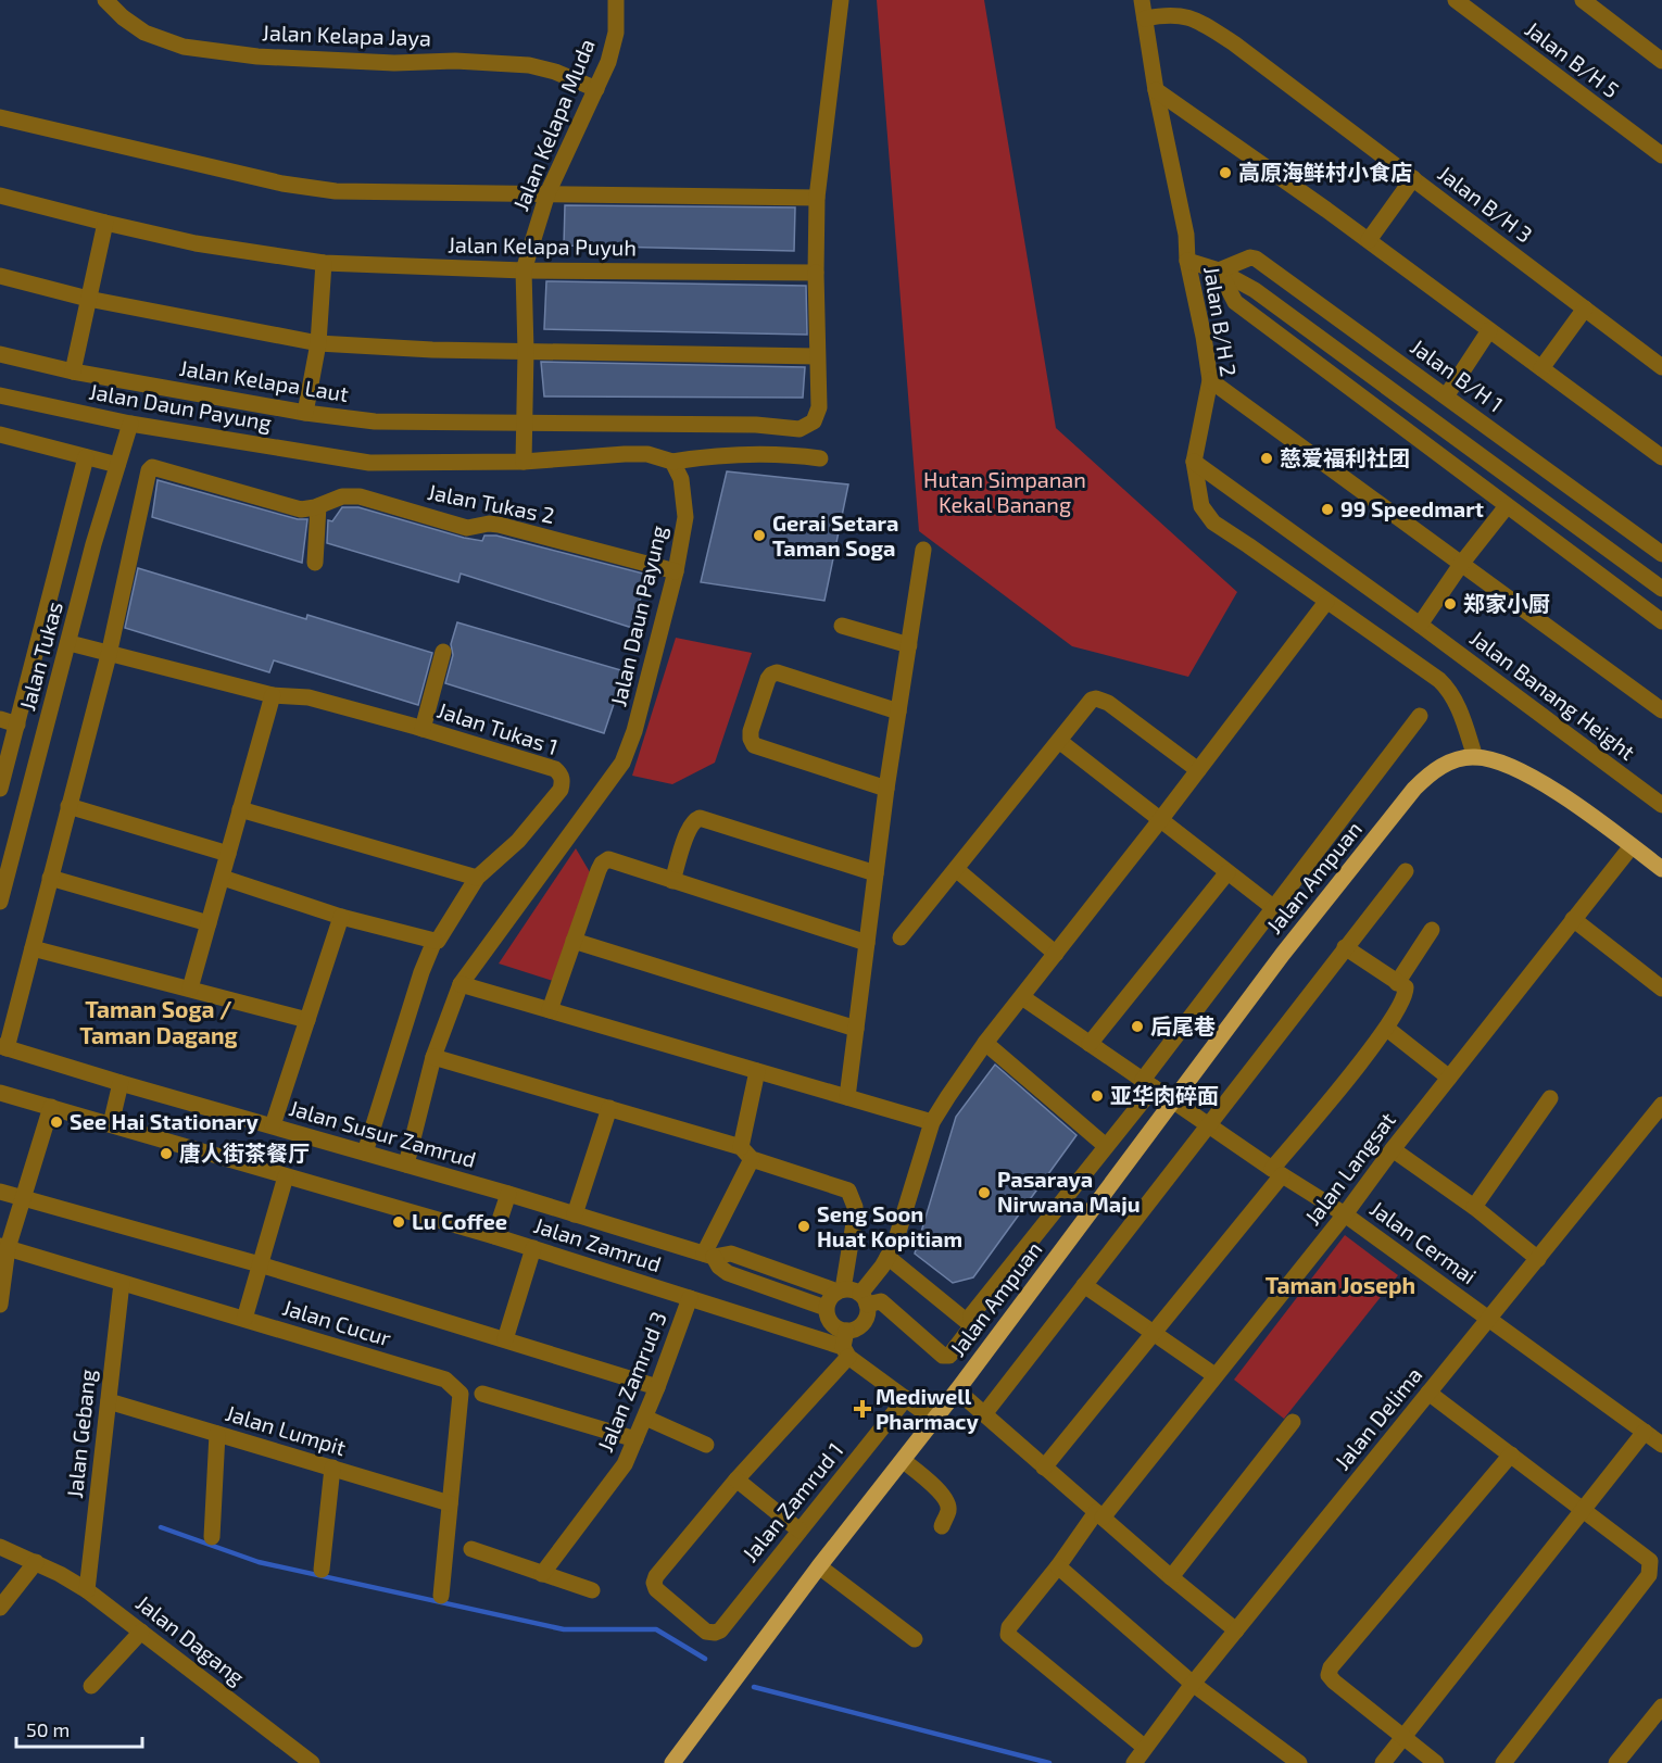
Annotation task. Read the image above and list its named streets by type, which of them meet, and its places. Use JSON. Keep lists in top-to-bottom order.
{
  "streets": {
    "main road": ["Jalan Ampuan"],
    "street": [
      "Jalan Kelapa Jaya",
      "Jalan B/H 5",
      "Jalan Kelapa Muda",
      "Jalan B/H 3",
      "Jalan Kelapa Puyuh",
      "Jalan B/H 2",
      "Jalan B/H 1",
      "Jalan Kelapa Laut",
      "Jalan Daun Payung",
      "Jalan Tukas 2",
      "Jalan Tukas",
      "Jalan Banang Height",
      "Jalan Tukas 1",
      "Jalan Susur Zamrud",
      "Jalan Langsat",
      "Jalan Cermai",
      "Jalan Zamrud",
      "Jalan Cucur",
      "Jalan Zamrud 3",
      "Jalan Delima",
      "Jalan Lumpit",
      "Jalan Gebang",
      "Jalan Zamrud 1",
      "Jalan Dagang"
    ]
  },
  "crossings": [
    ["Jalan Kelapa Jaya", "Jalan Kelapa Muda"],
    ["Jalan Kelapa Muda", "Jalan Kelapa Puyuh"],
    ["Jalan Kelapa Muda", "Jalan Kelapa Laut"],
    ["Jalan Kelapa Muda", "Jalan Daun Payung"],
    ["Jalan B/H 3", "Jalan B/H 2"],
    ["Jalan Kelapa Puyuh", "Jalan Kelapa Laut"],
    ["Jalan B/H 2", "Jalan Banang Height"],
    ["Jalan B/H 2", "Jalan Ampuan"],
    ["Jalan Daun Payung", "Jalan Tukas 2"],
    ["Jalan Daun Payung", "Jalan Tukas"],
    ["Jalan Daun Payung", "Jalan Susur Zamrud"],
    ["Jalan Tukas 2", "Jalan Tukas 1"],
    ["Jalan Tukas", "Jalan Tukas 1"],
    ["Jalan Tukas 1", "Jalan Susur Zamrud"],
    ["Jalan Ampuan", "Jalan Cermai"],
    ["Jalan Ampuan", "Jalan Zamrud"],
    ["Jalan Langsat", "Jalan Cermai"],
    ["Jalan Langsat", "Jalan Delima"],
    ["Jalan Cermai", "Jalan Delima"],
    ["Jalan Zamrud", "Jalan Zamrud 3"],
    ["Jalan Zamrud", "Jalan Zamrud 1"],
    ["Jalan Cucur", "Jalan Lumpit"],
    ["Jalan Cucur", "Jalan Gebang"],
    ["Jalan Lumpit", "Jalan Gebang"],
    ["Jalan Gebang", "Jalan Dagang"]
  ],
  "districts": ["Taman Soga / Taman Dagang", "Taman Joseph"],
  "parks": ["Hutan Simpanan Kekal Banang"],
  "places": {
    "other": [
      "高原海鲜村小食店",
      "慈爱福利社团",
      "99 Speedmart",
      "Gerai Setara Taman Soga",
      "郑家小厨",
      "后尾巷",
      "亚华肉碎面",
      "See Hai Stationary",
      "唐人街茶餐厅",
      "Pasaraya Nirwana Maju",
      "Lu Coffee",
      "Seng Soon Huat Kopitiam"
    ],
    "health": ["Mediwell Pharmacy"]
  },
  "scale_bar": "50 m"
}
